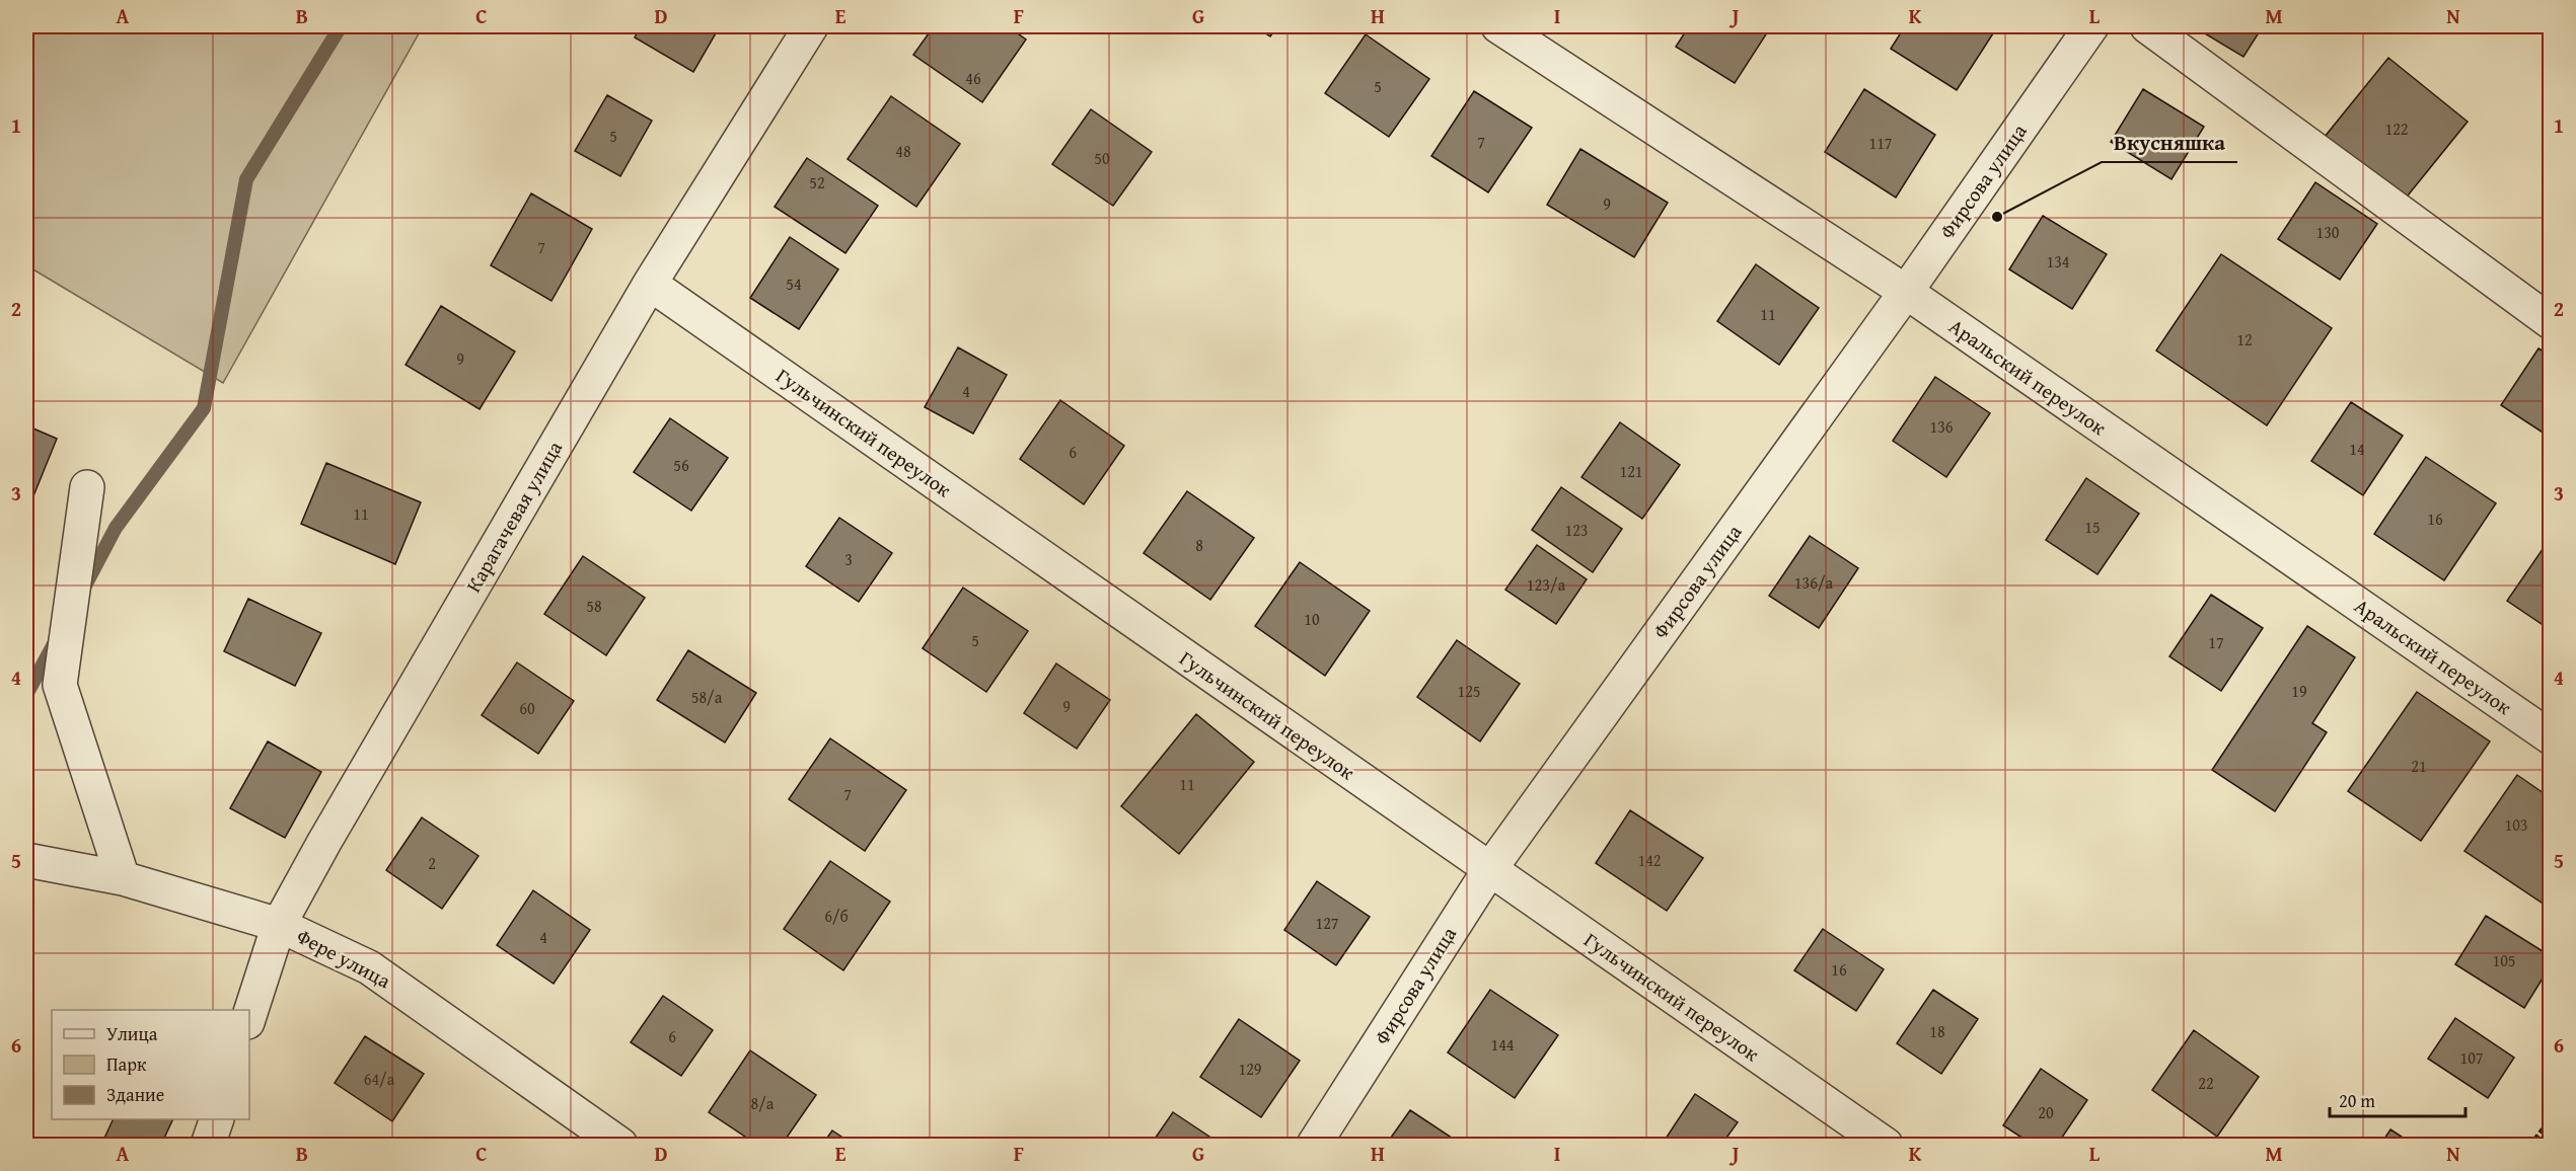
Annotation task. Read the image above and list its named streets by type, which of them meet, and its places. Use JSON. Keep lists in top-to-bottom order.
{
  "streets": {
    "street": [
      "Фирсова улица",
      "Аральский переулок",
      "Гульчинский переулок",
      "Карагачевая улица",
      "Фере улица"
    ]
  },
  "crossings": [
    ["Фирсова улица", "Аральский переулок"],
    ["Фирсова улица", "Гульчинский переулок"],
    ["Гульчинский переулок", "Карагачевая улица"],
    ["Карагачевая улица", "Фере улица"]
  ],
  "places": ["Вкусняшка"],
  "house_numbers": [
    "46",
    "5",
    "122",
    "5",
    "7",
    "117",
    "48",
    "50",
    "52",
    "9",
    "130",
    "7",
    "134",
    "54",
    "11",
    "12",
    "9",
    "4",
    "136",
    "14",
    "6",
    "56",
    "121",
    "11",
    "16",
    "15",
    "123",
    "8",
    "3",
    "136/а",
    "123/а",
    "58",
    "10",
    "5",
    "17",
    "125",
    "19",
    "58/а",
    "9",
    "60",
    "21",
    "11",
    "7",
    "103",
    "142",
    "2",
    "6/б",
    "127",
    "4",
    "105",
    "16",
    "18",
    "6",
    "144",
    "107",
    "129",
    "64/а",
    "22",
    "8/а",
    "20"
  ],
  "legend": ["Улица", "Парк", "Здание"],
  "scale_bar": "20 m",
  "grid": {
    "columns": [
      "A",
      "B",
      "C",
      "D",
      "E",
      "F",
      "G",
      "H",
      "I",
      "J",
      "K",
      "L",
      "M",
      "N"
    ],
    "rows": [
      "1",
      "2",
      "3",
      "4",
      "5",
      "6"
    ]
  }
}
